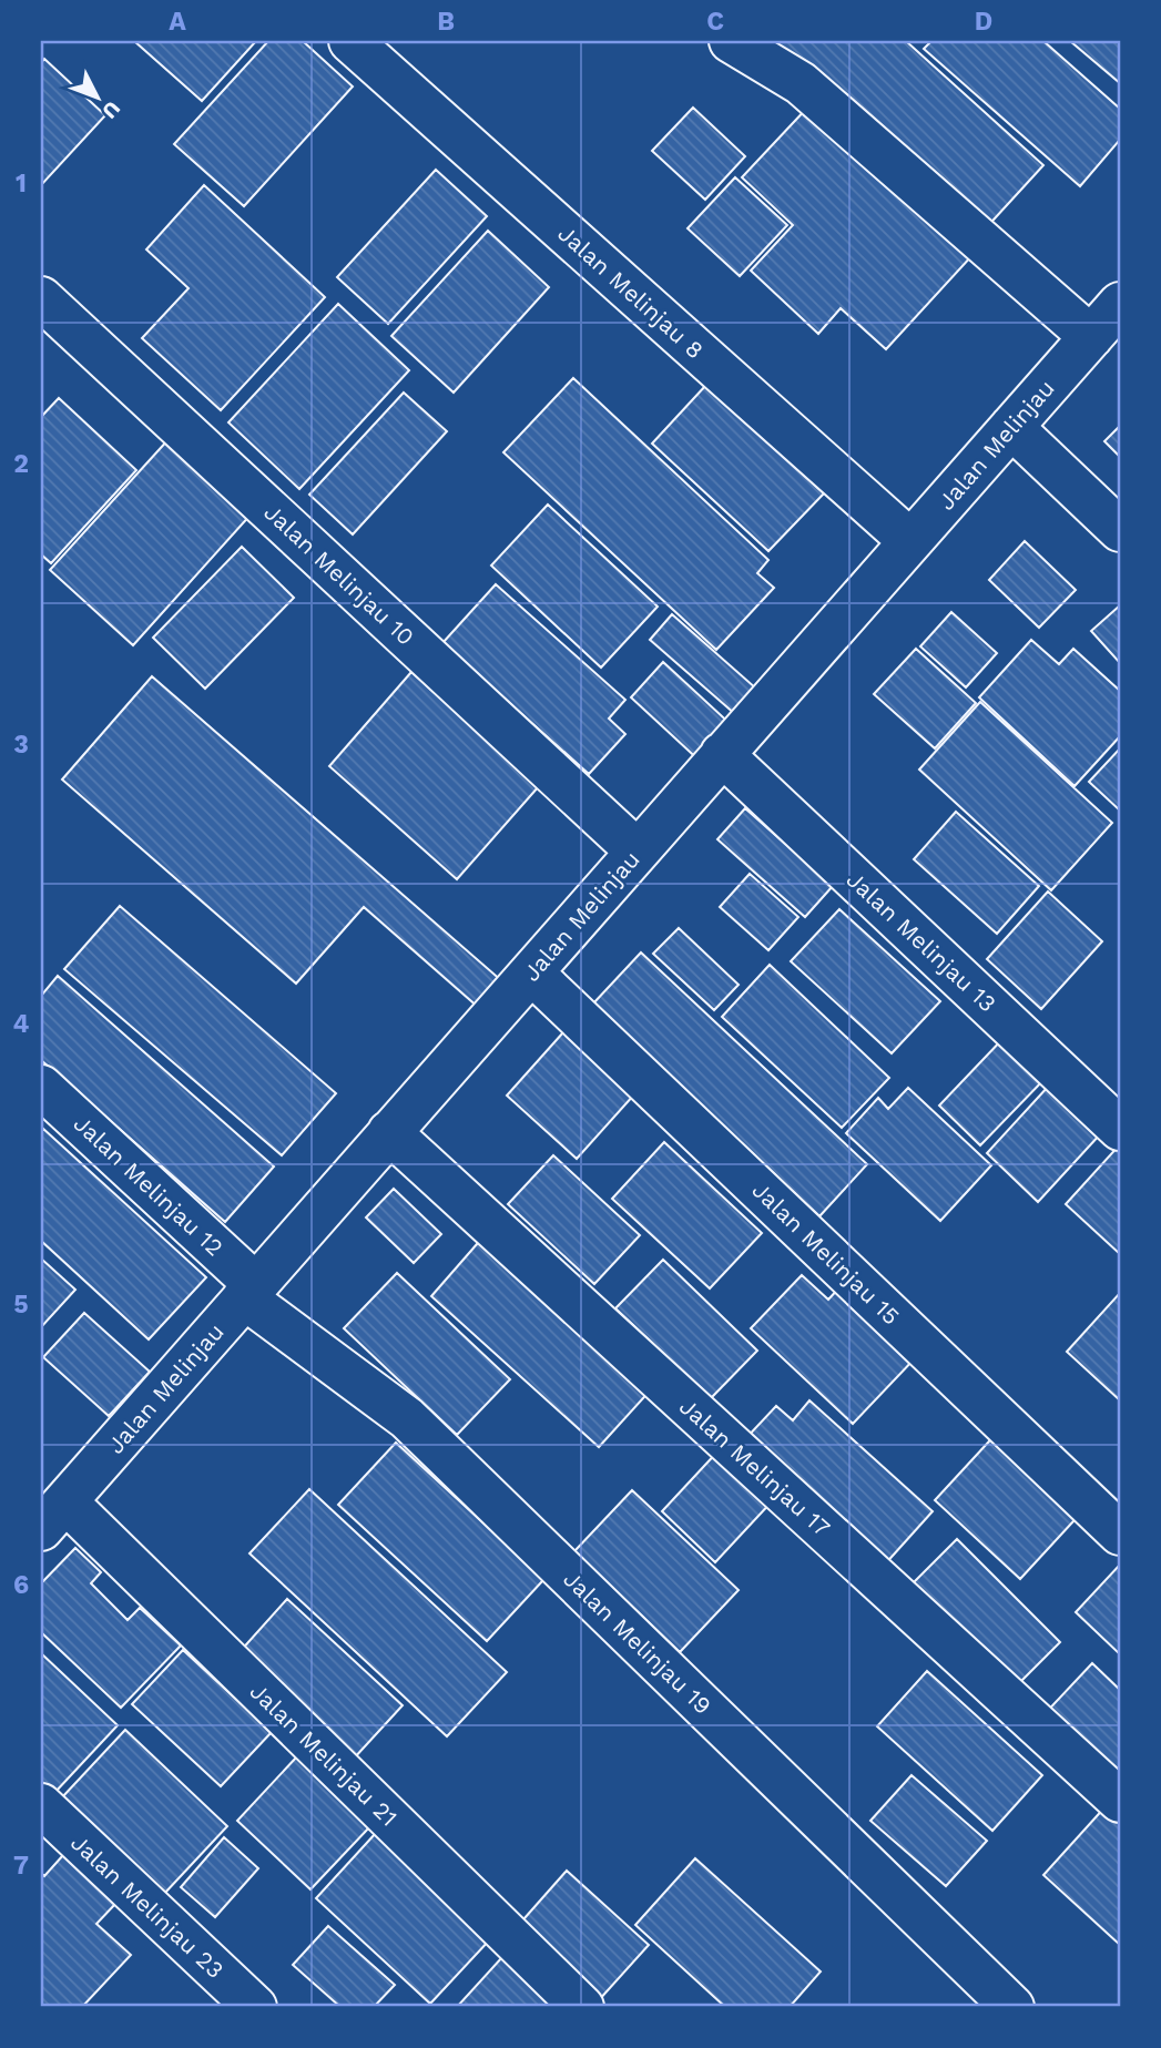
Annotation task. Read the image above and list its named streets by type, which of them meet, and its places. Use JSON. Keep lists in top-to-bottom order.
{
  "streets": {
    "street": [
      "Jalan Melinjau 8",
      "Jalan Melinjau",
      "Jalan Melinjau 10",
      "Jalan Melinjau 13",
      "Jalan Melinjau 12",
      "Jalan Melinjau 15",
      "Jalan Melinjau 17",
      "Jalan Melinjau 19",
      "Jalan Melinjau 21",
      "Jalan Melinjau 23"
    ]
  },
  "crossings": [
    ["Jalan Melinjau 8", "Jalan Melinjau"],
    ["Jalan Melinjau", "Jalan Melinjau 10"],
    ["Jalan Melinjau", "Jalan Melinjau 13"],
    ["Jalan Melinjau", "Jalan Melinjau 12"],
    ["Jalan Melinjau", "Jalan Melinjau 15"],
    ["Jalan Melinjau", "Jalan Melinjau 17"],
    ["Jalan Melinjau", "Jalan Melinjau 19"],
    ["Jalan Melinjau", "Jalan Melinjau 21"],
    ["Jalan Melinjau 12", "Jalan Melinjau 19"]
  ],
  "north": "bottom right",
  "grid": {
    "columns": [
      "A",
      "B",
      "C",
      "D"
    ],
    "rows": [
      "1",
      "2",
      "3",
      "4",
      "5",
      "6",
      "7"
    ]
  }
}
